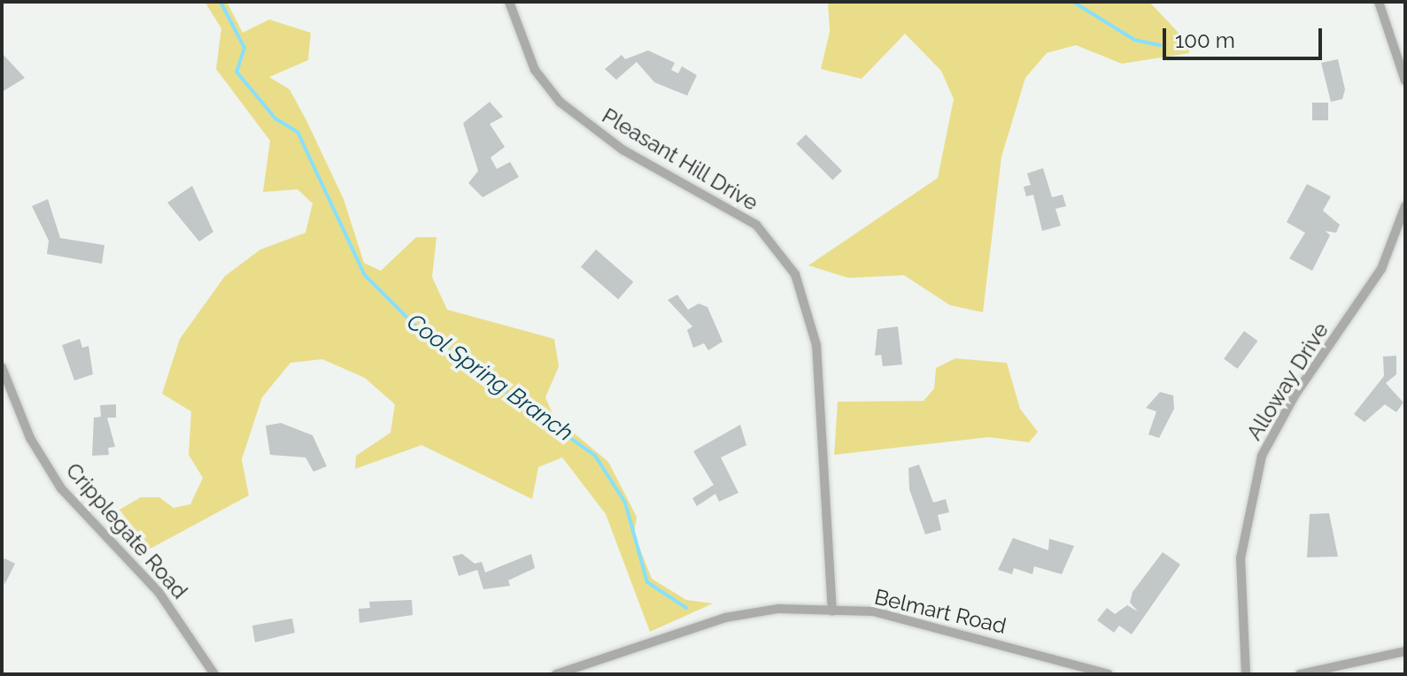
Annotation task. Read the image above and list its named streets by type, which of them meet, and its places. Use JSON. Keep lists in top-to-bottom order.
{
  "streets": {
    "street": [
      "Pleasant Hill Drive",
      "Alloway Drive",
      "Cripplegate Road",
      "Belmart Road"
    ]
  },
  "crossings": [
    ["Pleasant Hill Drive", "Belmart Road"]
  ],
  "water": ["Cool Spring Branch"],
  "scale_bar": "100 m"
}
